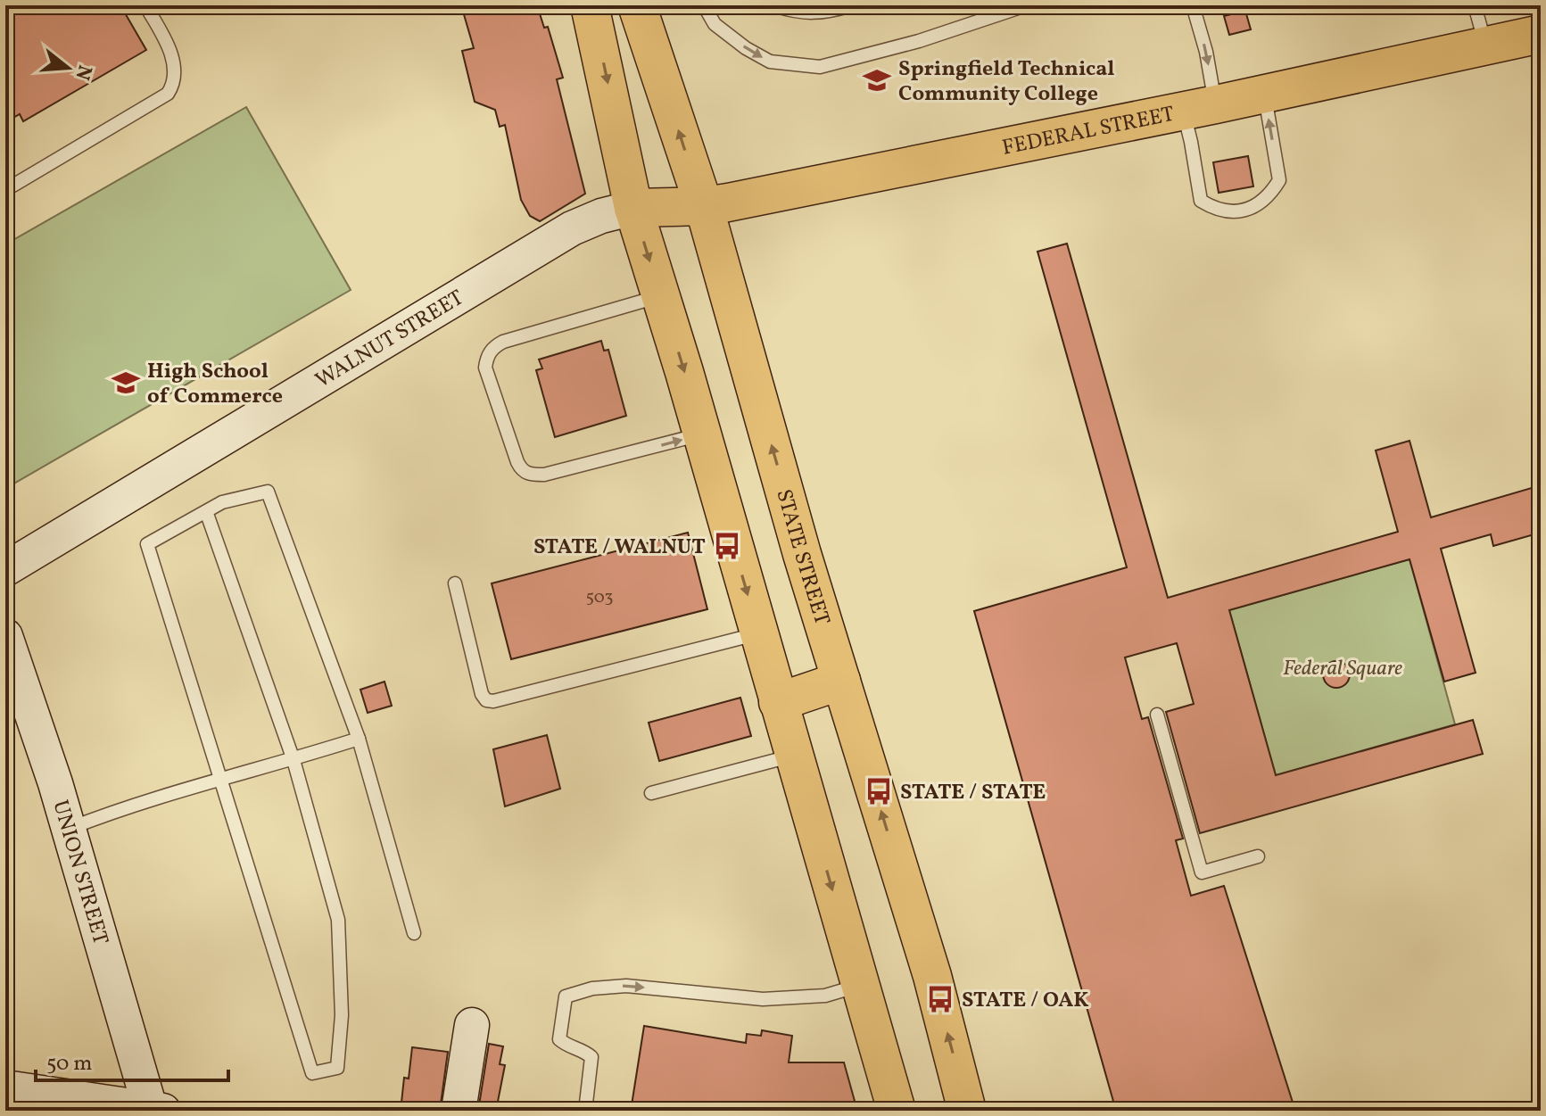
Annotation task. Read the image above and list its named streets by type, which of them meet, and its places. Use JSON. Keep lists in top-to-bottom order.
{
  "streets": {
    "main road": [
      "FEDERAL STREET",
      "WALNUT STREET",
      "STATE STREET",
      "UNION STREET"
    ]
  },
  "crossings": [
    ["FEDERAL STREET", "WALNUT STREET"],
    ["FEDERAL STREET", "STATE STREET"]
  ],
  "parks": ["Federal Square"],
  "places": {
    "school or university": ["Springfield Technical Community College", "High School of Commerce"],
    "bus stop": ["STATE / WALNUT", "STATE / STATE", "STATE / OAK"]
  },
  "house_numbers": ["503"],
  "scale_bar": "50 m",
  "north": "right"
}
